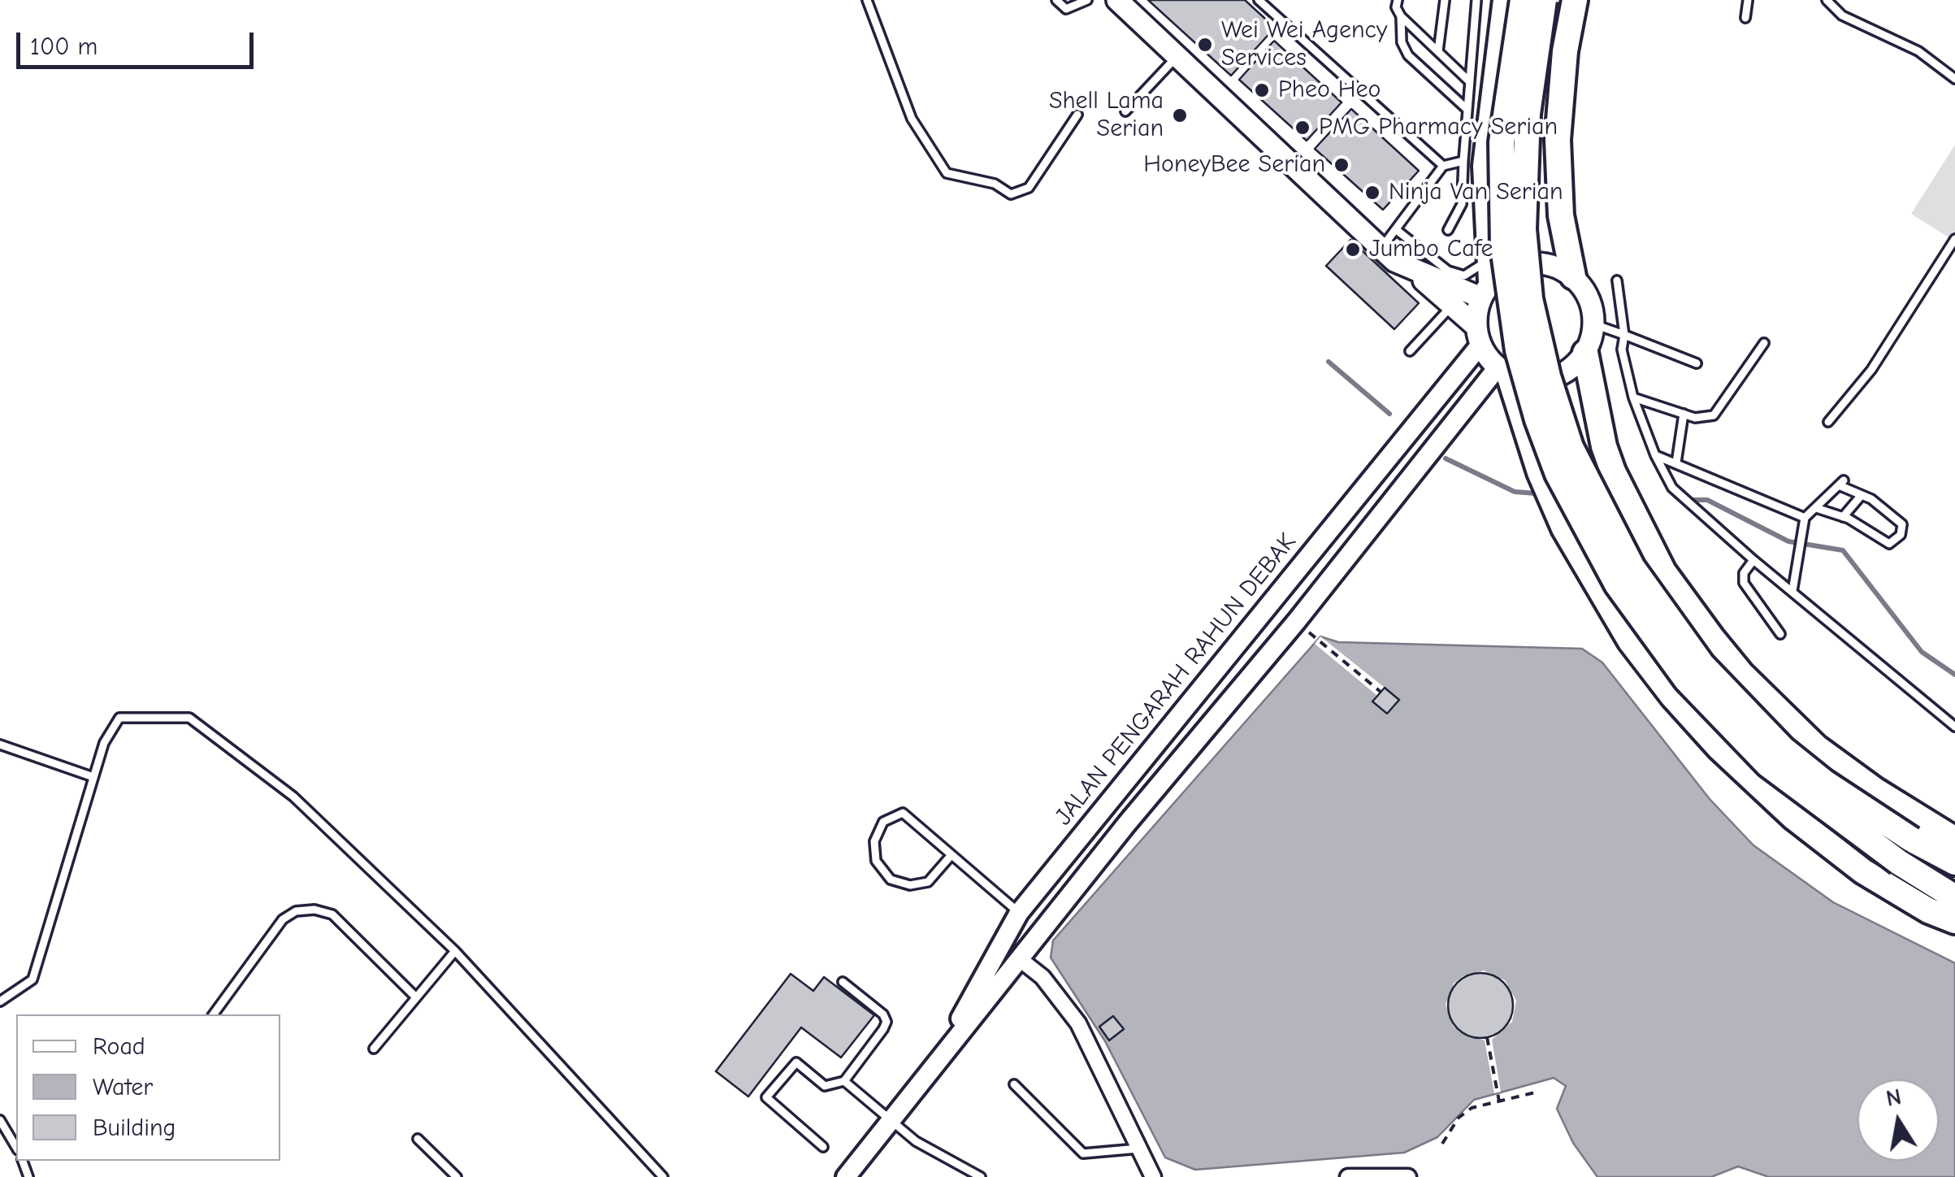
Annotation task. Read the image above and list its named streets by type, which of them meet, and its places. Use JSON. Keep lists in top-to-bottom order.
{
  "streets": {
    "street": ["JALAN PENGARAH RAHUN DEBAK"]
  },
  "places": [
    "Wei Wei Agency Services",
    "Pheo Heo",
    "Shell Lama Serian",
    "PMG Pharmacy Serian",
    "HoneyBee Serian",
    "Ninja Van Serian",
    "Jumbo Cafe"
  ],
  "legend": ["Road", "Water", "Building"],
  "scale_bar": "100 m",
  "north": "top"
}
